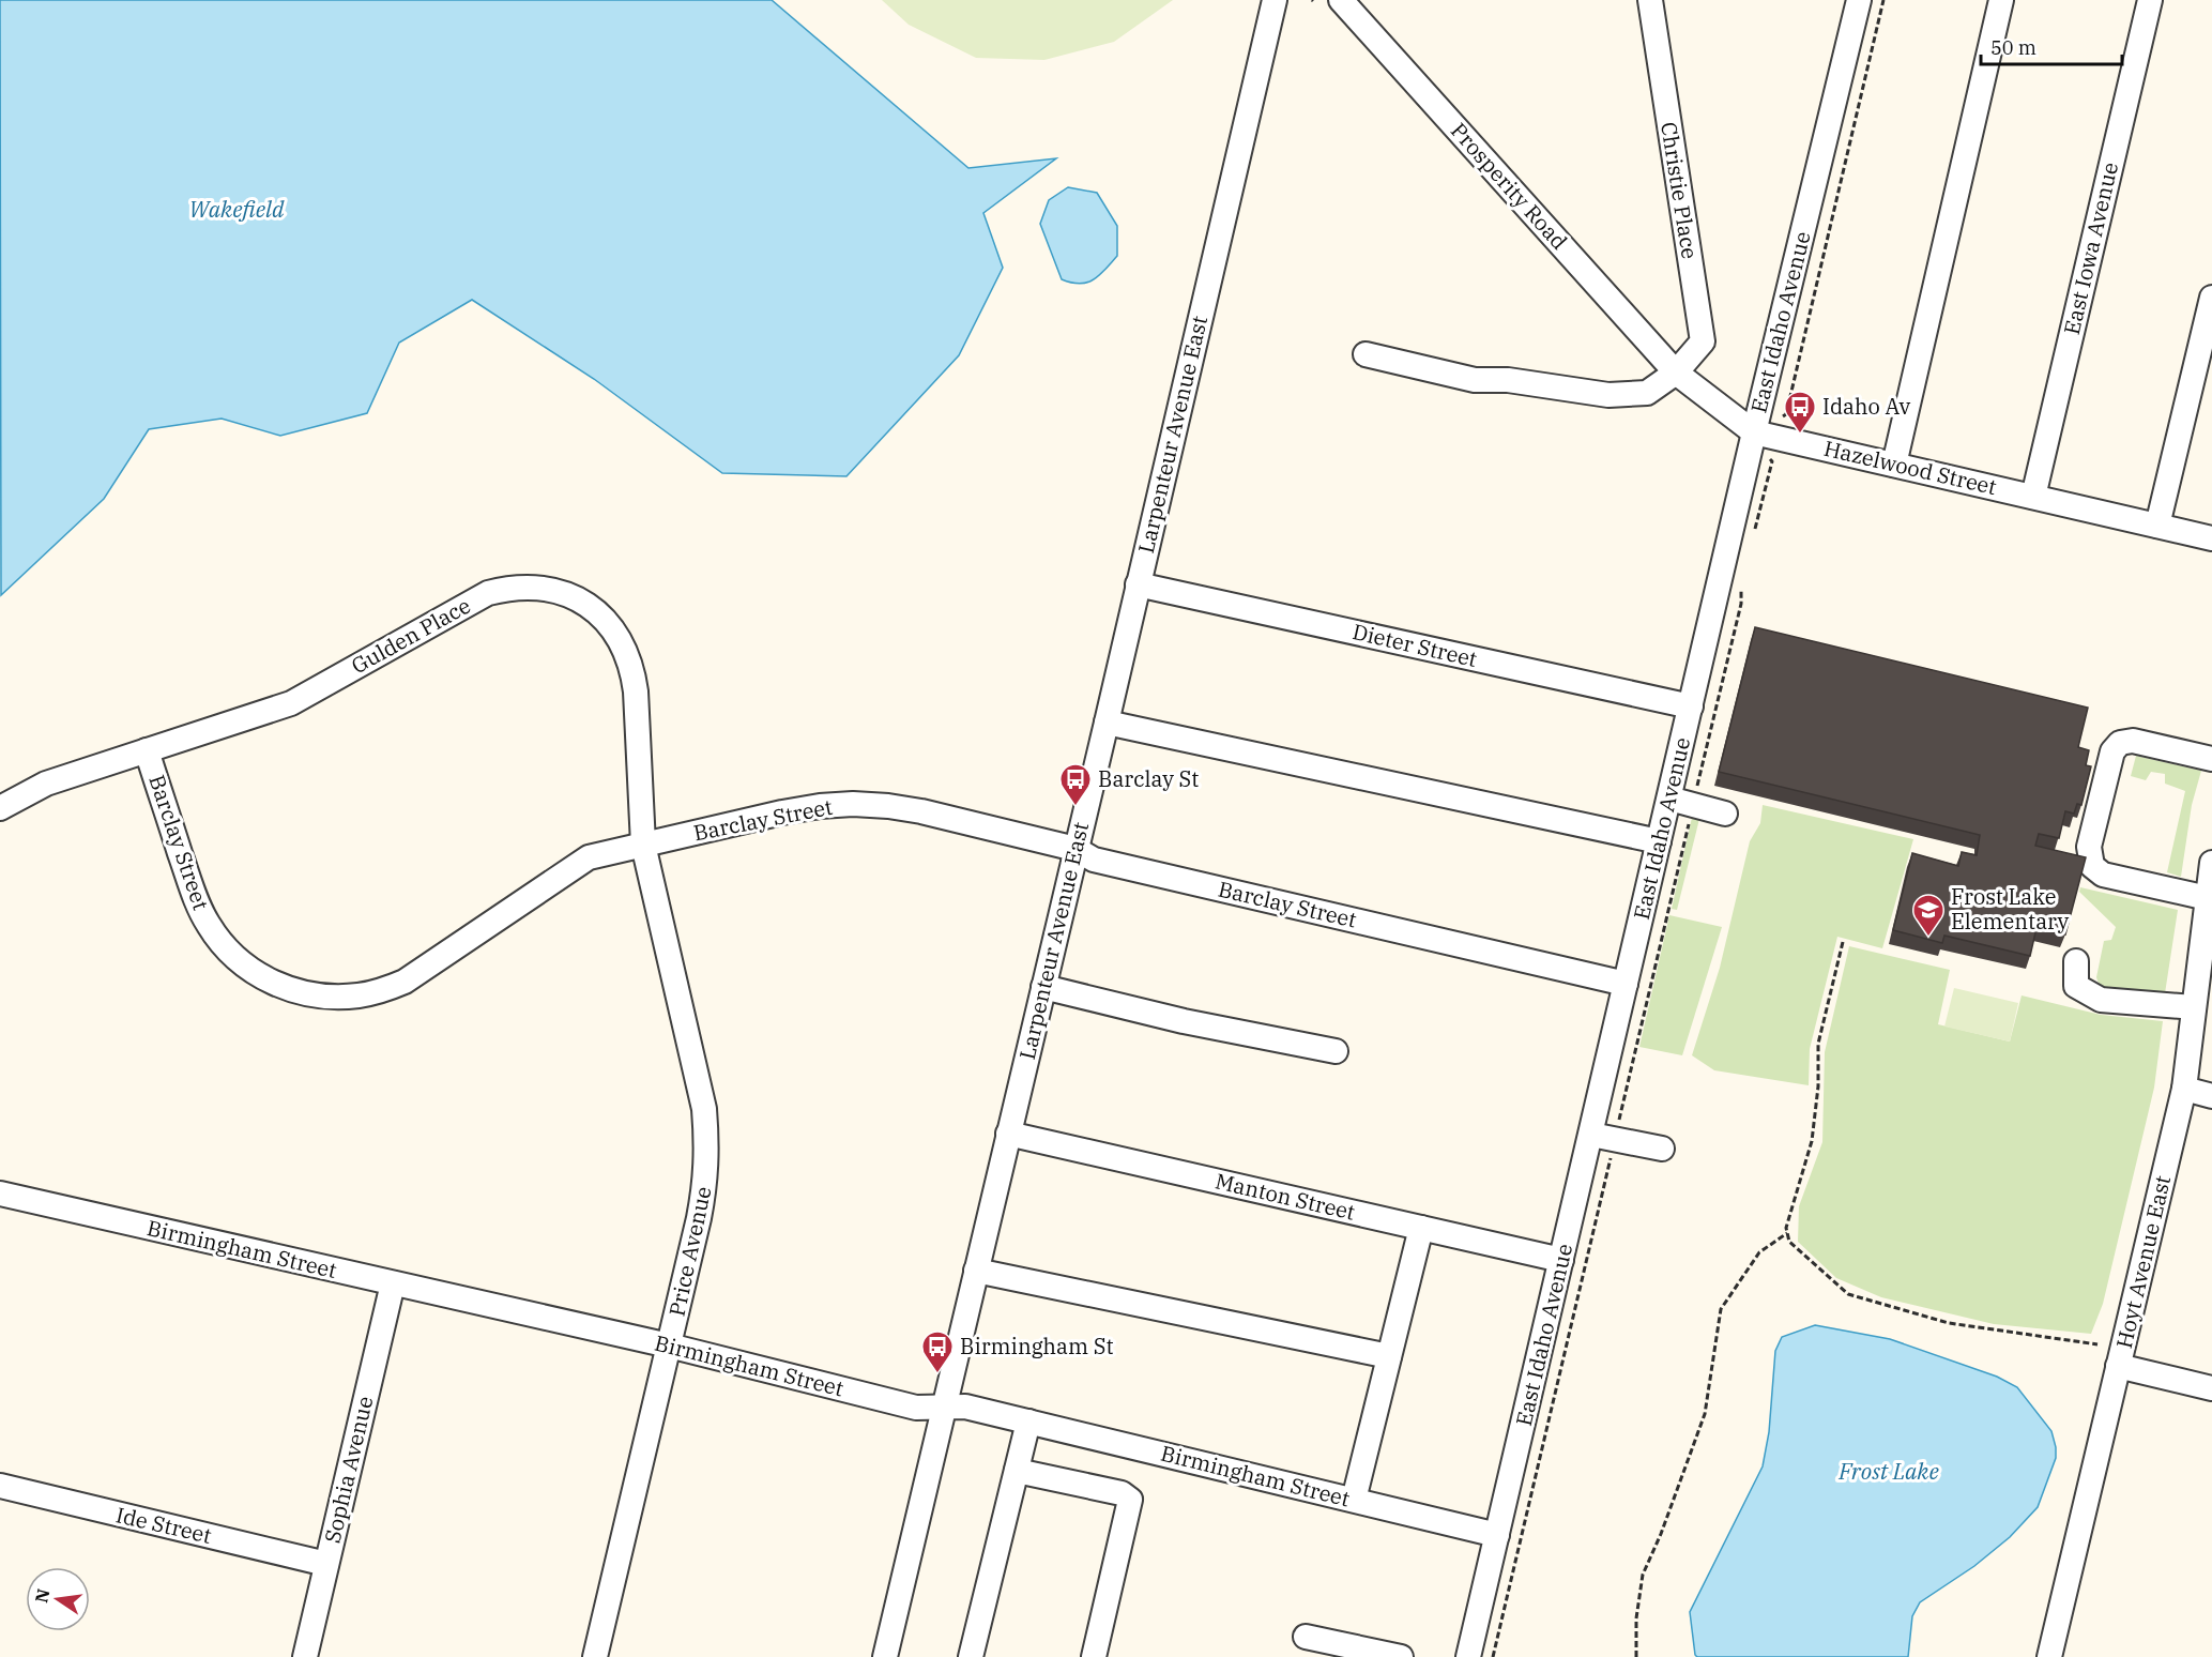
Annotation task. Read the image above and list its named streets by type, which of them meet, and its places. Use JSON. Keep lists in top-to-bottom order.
{
  "streets": {
    "street": [
      "Prosperity Road",
      "Christie Place",
      "East Iowa Avenue",
      "East Idaho Avenue",
      "Larpenteur Avenue East",
      "Hazelwood Street",
      "Gulden Place",
      "Dieter Street",
      "Barclay Street",
      "Manton Street",
      "Birmingham Street",
      "Price Avenue",
      "Hoyt Avenue East",
      "Sophia Avenue",
      "Ide Street"
    ]
  },
  "crossings": [
    ["Prosperity Road", "Christie Place"],
    ["Prosperity Road", "Hazelwood Street"],
    ["Christie Place", "Hazelwood Street"],
    ["East Iowa Avenue", "Hazelwood Street"],
    ["East Idaho Avenue", "Hazelwood Street"],
    ["East Idaho Avenue", "Dieter Street"],
    ["East Idaho Avenue", "Barclay Street"],
    ["East Idaho Avenue", "Manton Street"],
    ["East Idaho Avenue", "Birmingham Street"],
    ["Larpenteur Avenue East", "Dieter Street"],
    ["Larpenteur Avenue East", "Barclay Street"],
    ["Larpenteur Avenue East", "Manton Street"],
    ["Larpenteur Avenue East", "Birmingham Street"],
    ["Gulden Place", "Barclay Street"],
    ["Gulden Place", "Price Avenue"],
    ["Barclay Street", "Price Avenue"],
    ["Birmingham Street", "Price Avenue"],
    ["Birmingham Street", "Sophia Avenue"],
    ["Sophia Avenue", "Ide Street"]
  ],
  "water": ["Wakefield", "Frost Lake"],
  "places": {
    "bus stop": ["Idaho Av", "Barclay St", "Birmingham St"],
    "school or university": ["Frost Lake Elementary"]
  },
  "scale_bar": "50 m",
  "north": "left"
}
